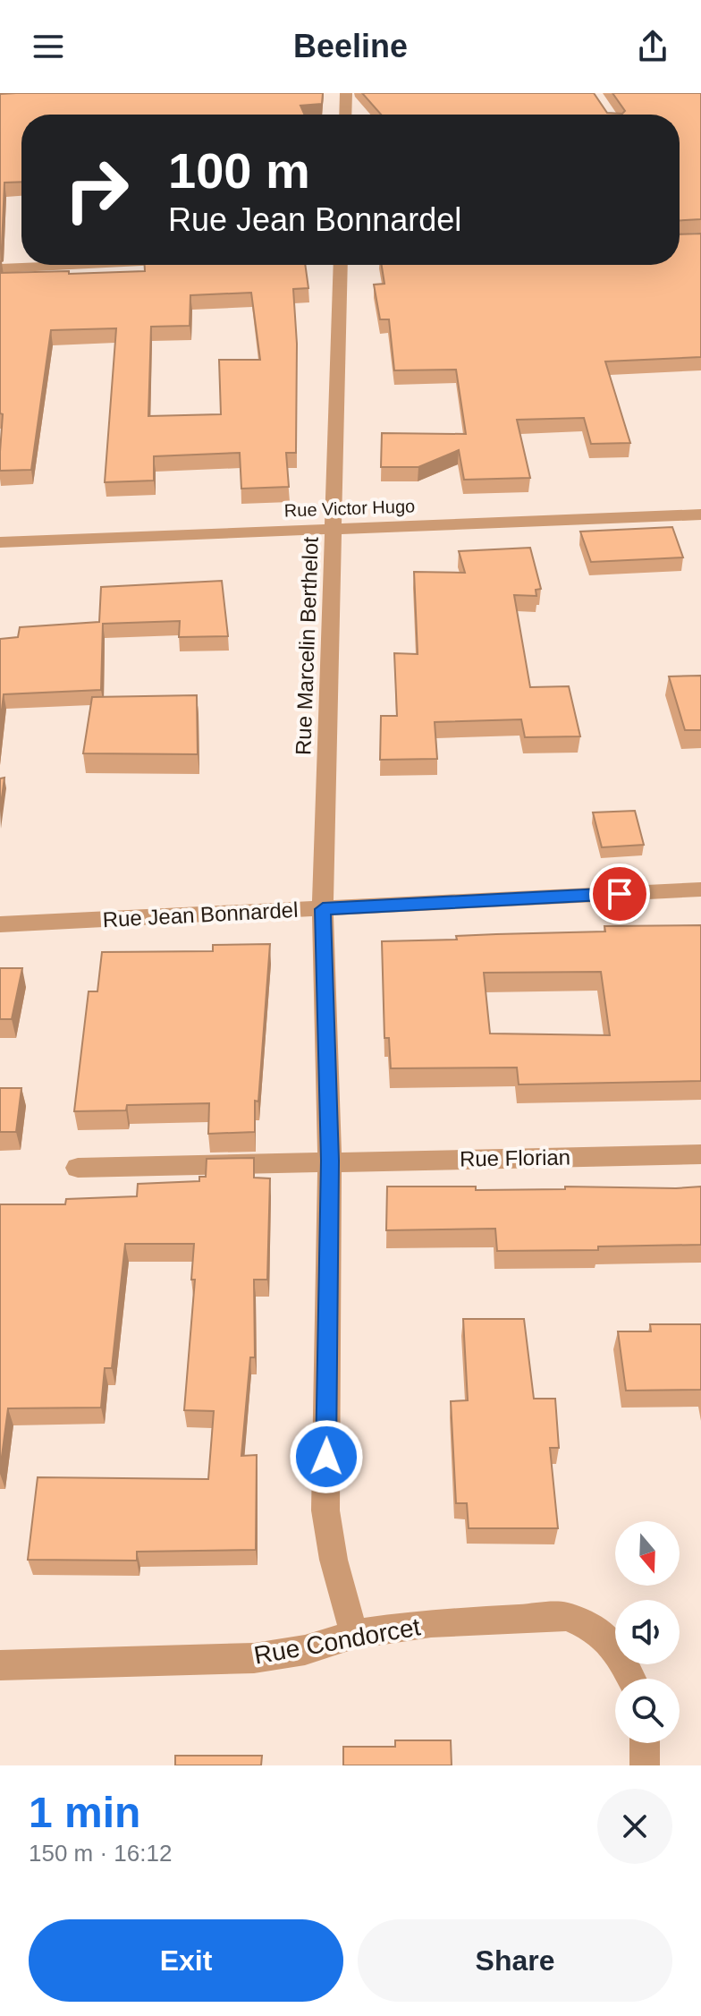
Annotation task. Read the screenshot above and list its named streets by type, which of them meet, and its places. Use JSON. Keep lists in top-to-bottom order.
{
  "streets": {
    "street": [
      "Rue Victor Hugo",
      "Rue Marcelin Berthelot",
      "Rue Jean Bonnardel",
      "Rue Florian",
      "Rue Condorcet"
    ]
  },
  "crossings": [
    ["Rue Victor Hugo", "Rue Marcelin Berthelot"],
    ["Rue Marcelin Berthelot", "Rue Jean Bonnardel"],
    ["Rue Marcelin Berthelot", "Rue Florian"],
    ["Rue Marcelin Berthelot", "Rue Condorcet"]
  ],
  "north": "bottom",
  "page": {
    "header": "Beeline",
    "turn": ["100 m", "Rue Jean Bonnardel"],
    "heading": ["1 min", "150 m · 16:12"],
    "buttons": ["Exit", "Share"]
  }
}
